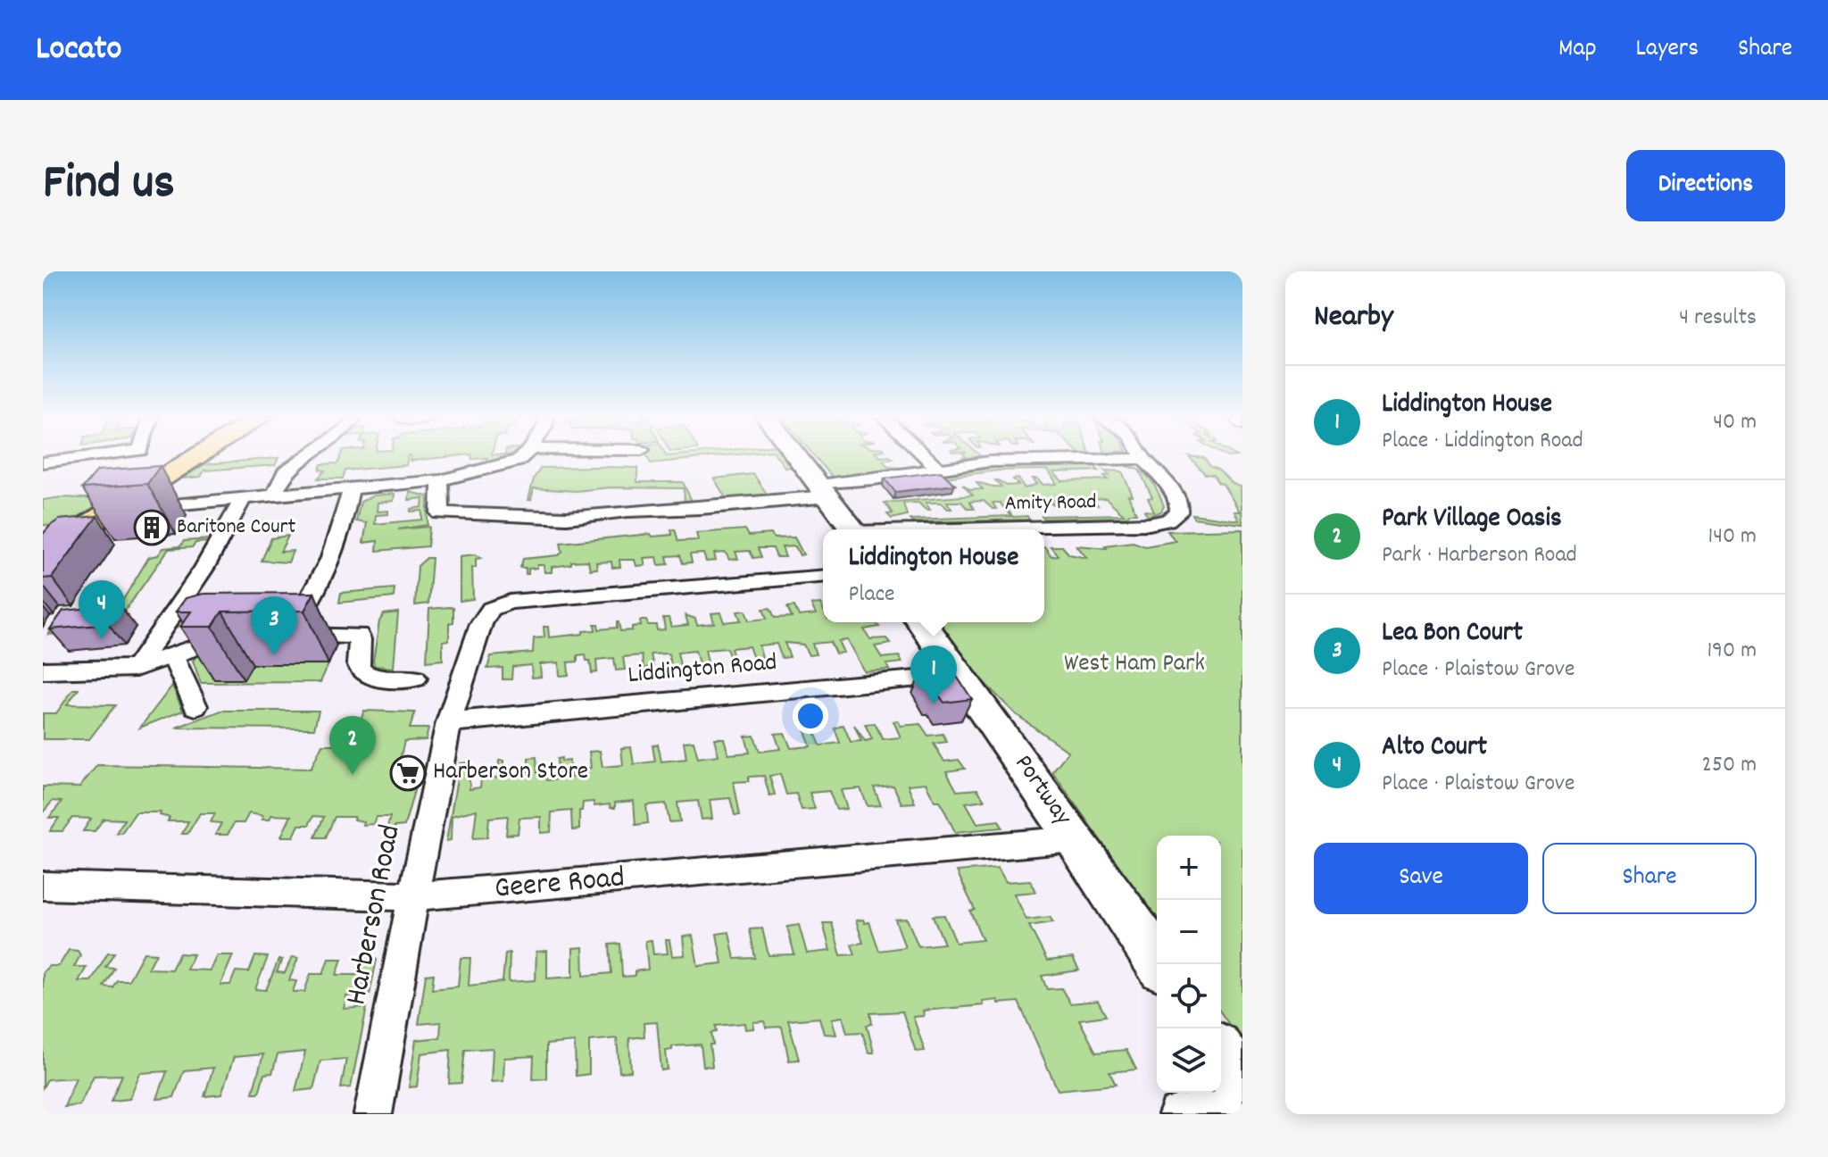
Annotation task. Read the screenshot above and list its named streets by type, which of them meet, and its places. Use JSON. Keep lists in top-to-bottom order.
{
  "streets": {
    "main road": ["Portway"],
    "street": [
      "Amity Road",
      "Liddington Road",
      "Geere Road",
      "Harberson Road"
    ]
  },
  "crossings": [
    ["Liddington Road", "Portway"],
    ["Liddington Road", "Harberson Road"],
    ["Portway", "Geere Road"],
    ["Geere Road", "Harberson Road"]
  ],
  "parks": ["West Ham Park"],
  "places": {
    "building": ["Baritone Court"],
    "supermarket": ["Harberson Store"]
  },
  "page": {
    "header": "Locato",
    "nav": ["Map", "Layers", "Share"],
    "title": "Find us",
    "buttons": [
      "Directions",
      ["Save", "Share"]
    ],
    "heading": ["Nearby", "4 results"],
    "list": [
      {
        "mark": "1",
        "name": "Liddington House",
        "note": "Place · Liddington Road",
        "value": "40 m"
      },
      {
        "mark": "2",
        "name": "Park Village Oasis",
        "note": "Park · Harberson Road",
        "value": "140 m"
      },
      {
        "mark": "3",
        "name": "Lea Bon Court",
        "note": "Place · Plaistow Grove",
        "value": "190 m"
      },
      {
        "mark": "4",
        "name": "Alto Court",
        "note": "Place · Plaistow Grove",
        "value": "250 m"
      }
    ],
    "popup": ["Liddington House", "Place"],
    "pins": [
      "4",
      "3",
      "1",
      "2"
    ],
    "map_buttons": ["+", "−"]
  }
}
